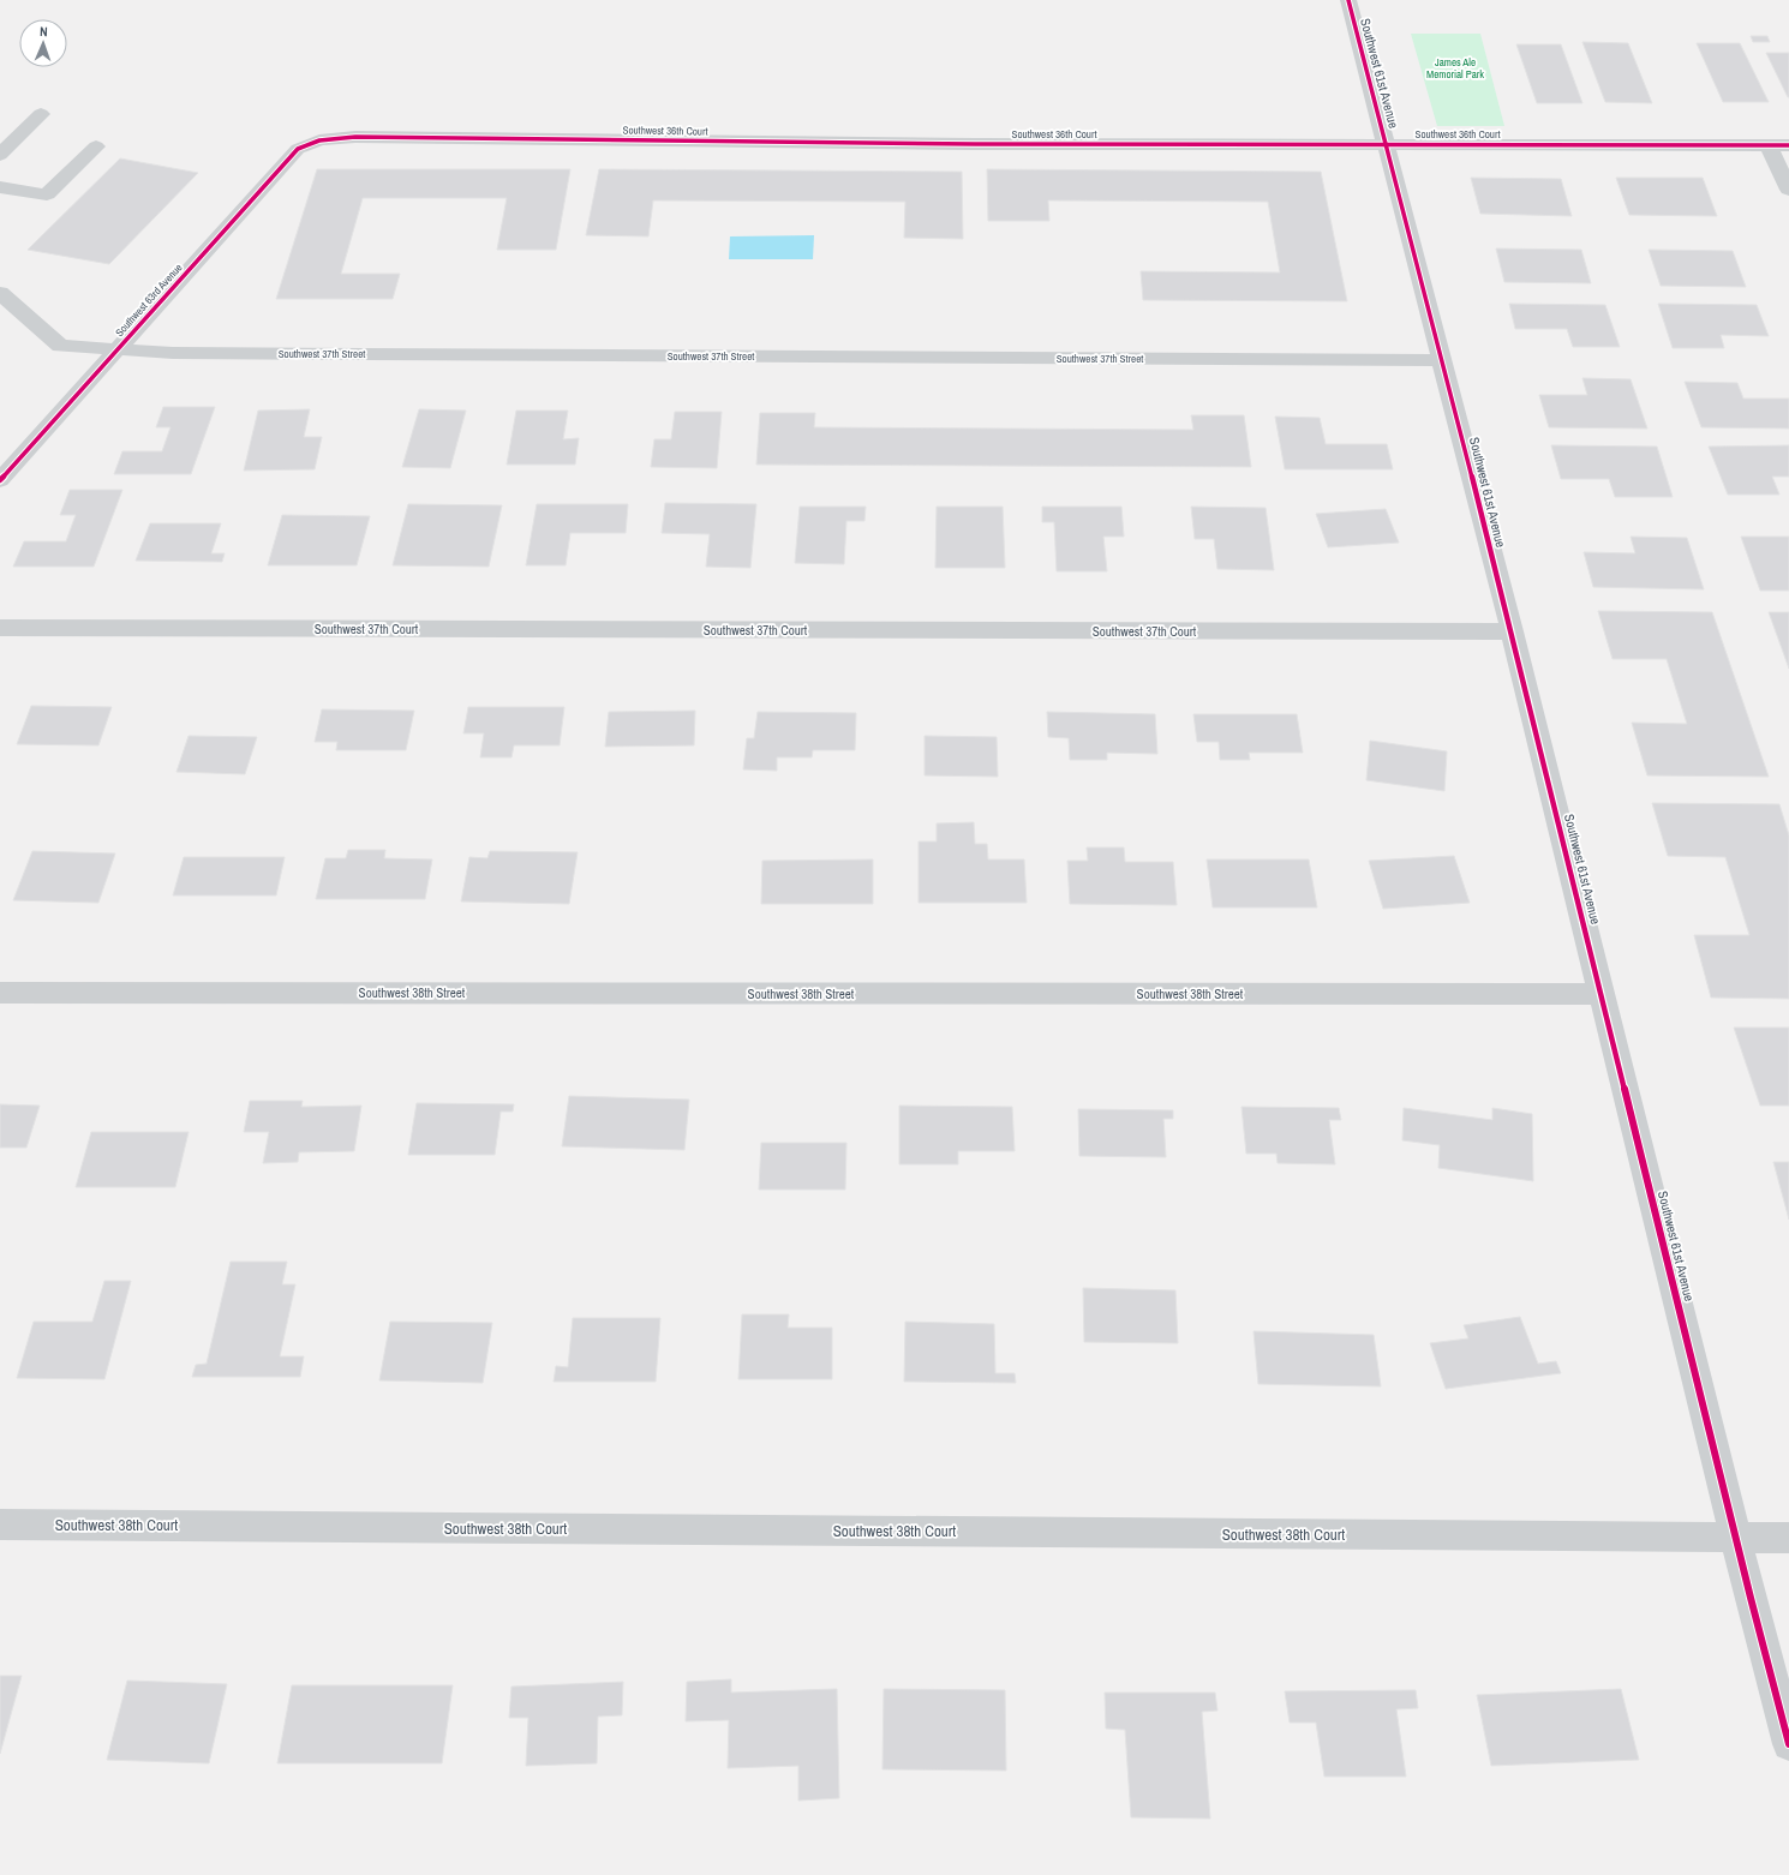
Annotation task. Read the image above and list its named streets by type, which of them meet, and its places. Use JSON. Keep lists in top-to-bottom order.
{
  "streets": {
    "street": [
      "Southwest 61st Avenue",
      "Southwest 36th Court",
      "Southwest 63rd Avenue",
      "Southwest 37th Street",
      "Southwest 37th Court",
      "Southwest 38th Street",
      "Southwest 38th Court"
    ]
  },
  "crossings": [
    ["Southwest 61st Avenue", "Southwest 36th Court"],
    ["Southwest 61st Avenue", "Southwest 37th Street"],
    ["Southwest 61st Avenue", "Southwest 37th Court"],
    ["Southwest 61st Avenue", "Southwest 38th Street"],
    ["Southwest 61st Avenue", "Southwest 38th Court"],
    ["Southwest 36th Court", "Southwest 63rd Avenue"],
    ["Southwest 63rd Avenue", "Southwest 37th Street"]
  ],
  "parks": ["James Ale Memorial Park"],
  "north": "top"
}
